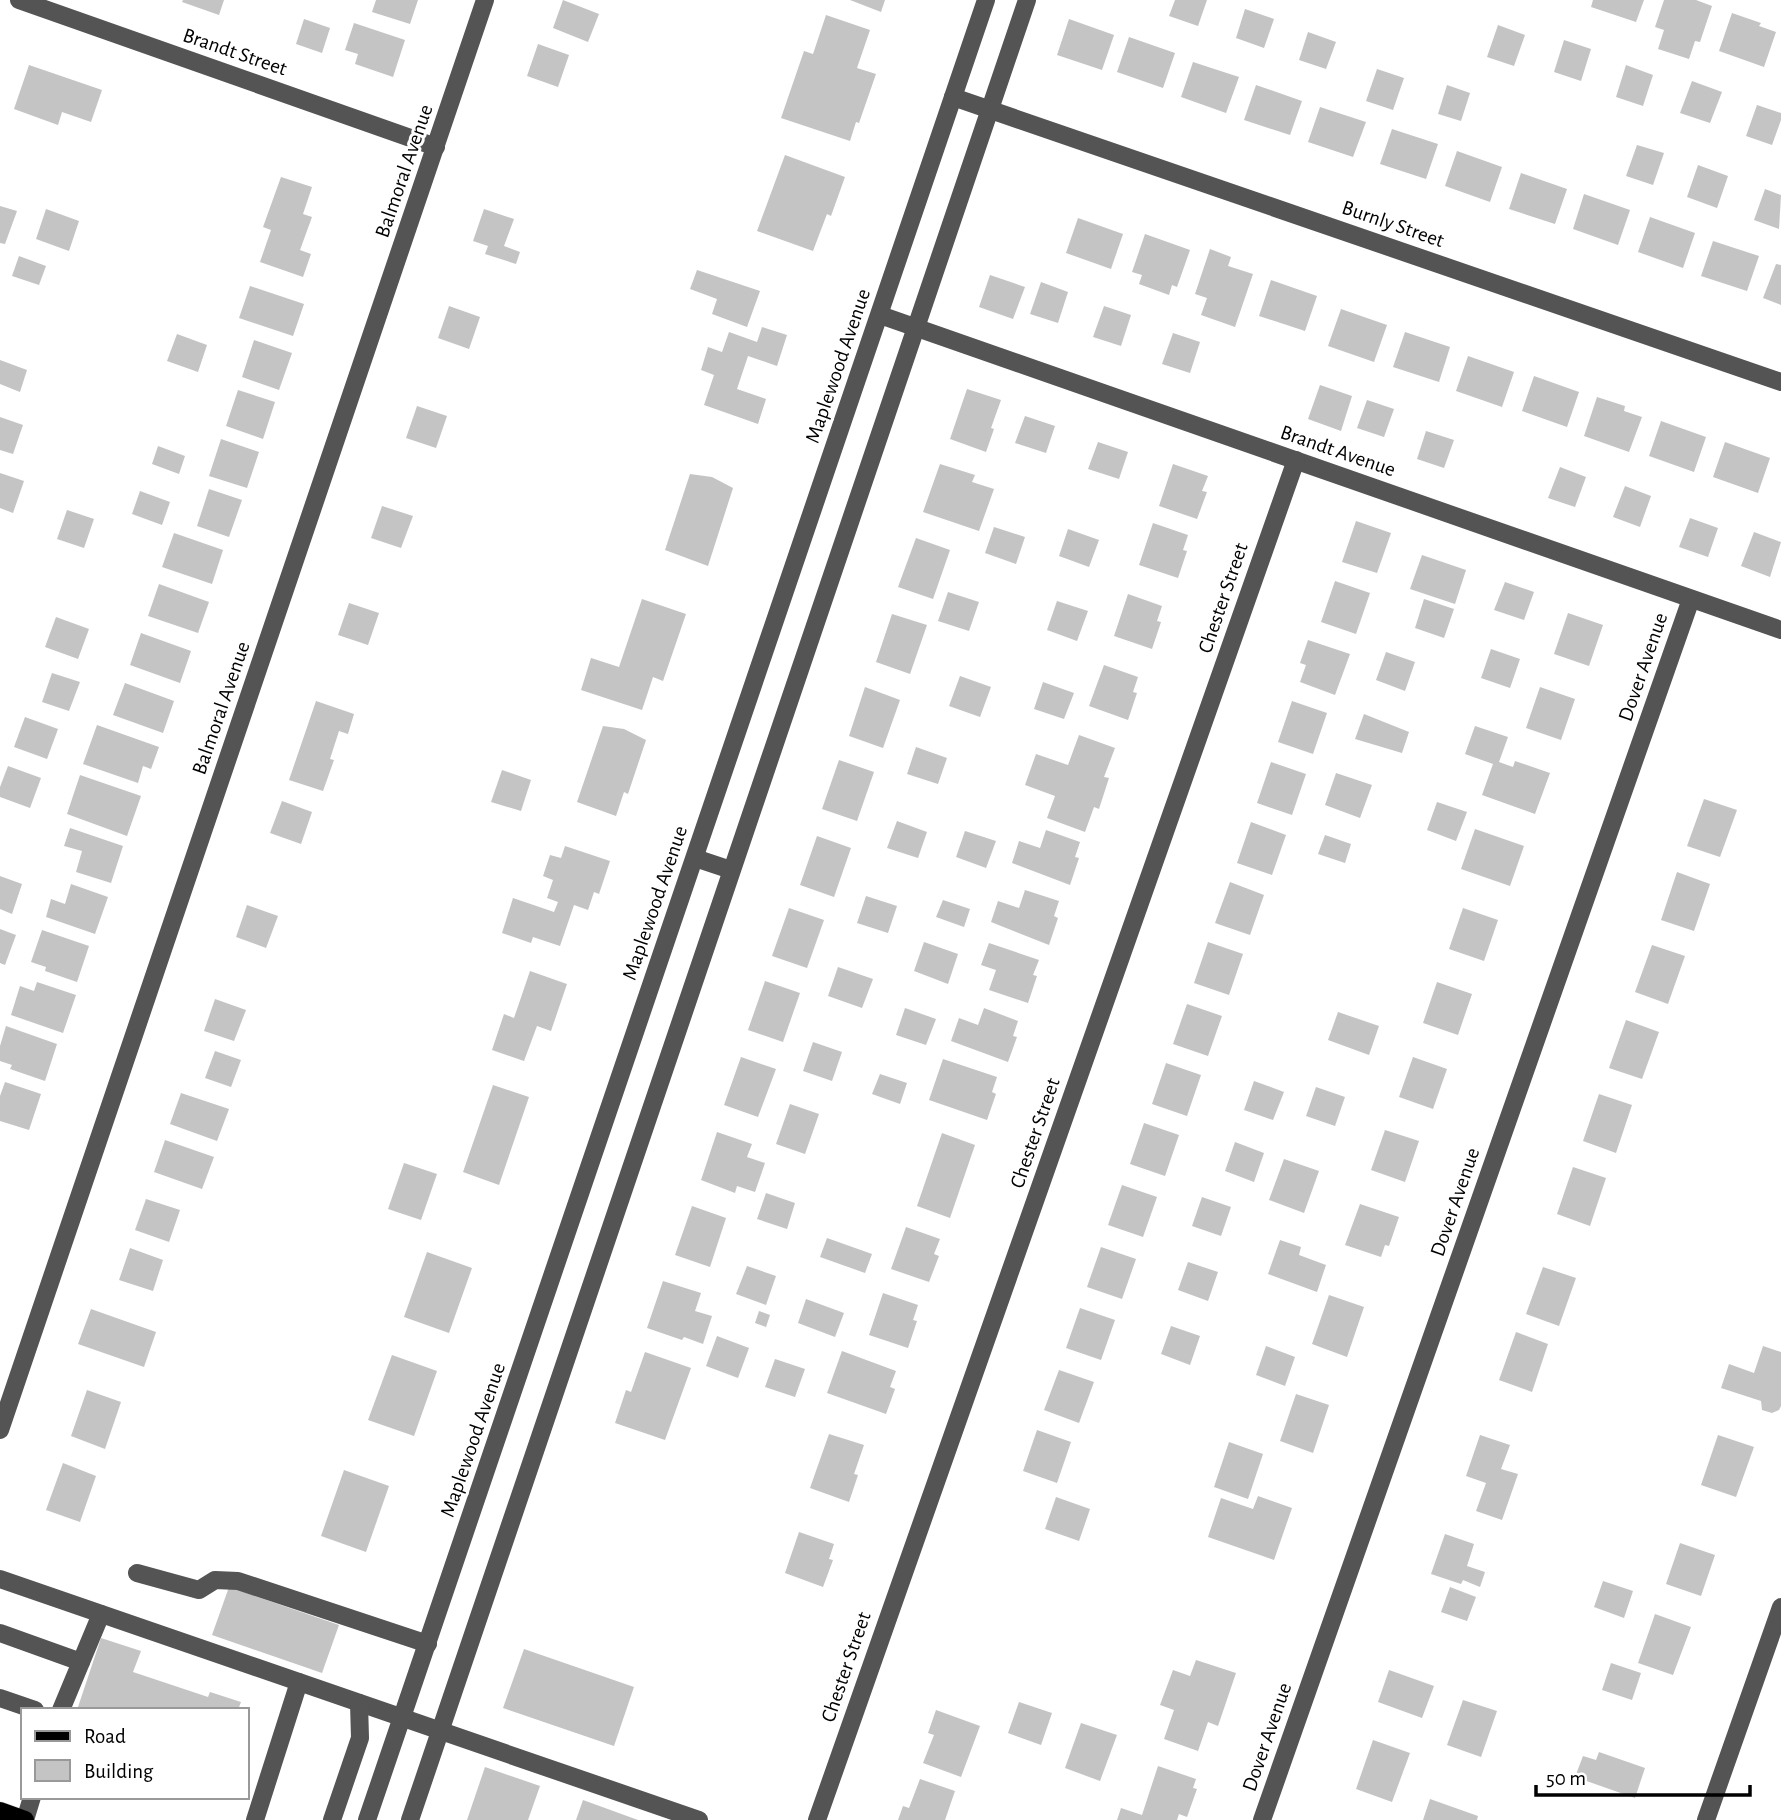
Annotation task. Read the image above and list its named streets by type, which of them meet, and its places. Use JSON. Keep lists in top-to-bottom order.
{
  "streets": {
    "street": [
      "Brandt Street",
      "Balmoral Avenue",
      "Burnly Street",
      "Maplewood Avenue",
      "Brandt Avenue",
      "Chester Street",
      "Dover Avenue"
    ]
  },
  "crossings": [
    ["Brandt Street", "Balmoral Avenue"],
    ["Burnly Street", "Maplewood Avenue"],
    ["Maplewood Avenue", "Brandt Avenue"],
    ["Brandt Avenue", "Chester Street"],
    ["Brandt Avenue", "Dover Avenue"]
  ],
  "legend": ["Road", "Building"],
  "scale_bar": "50 m"
}
